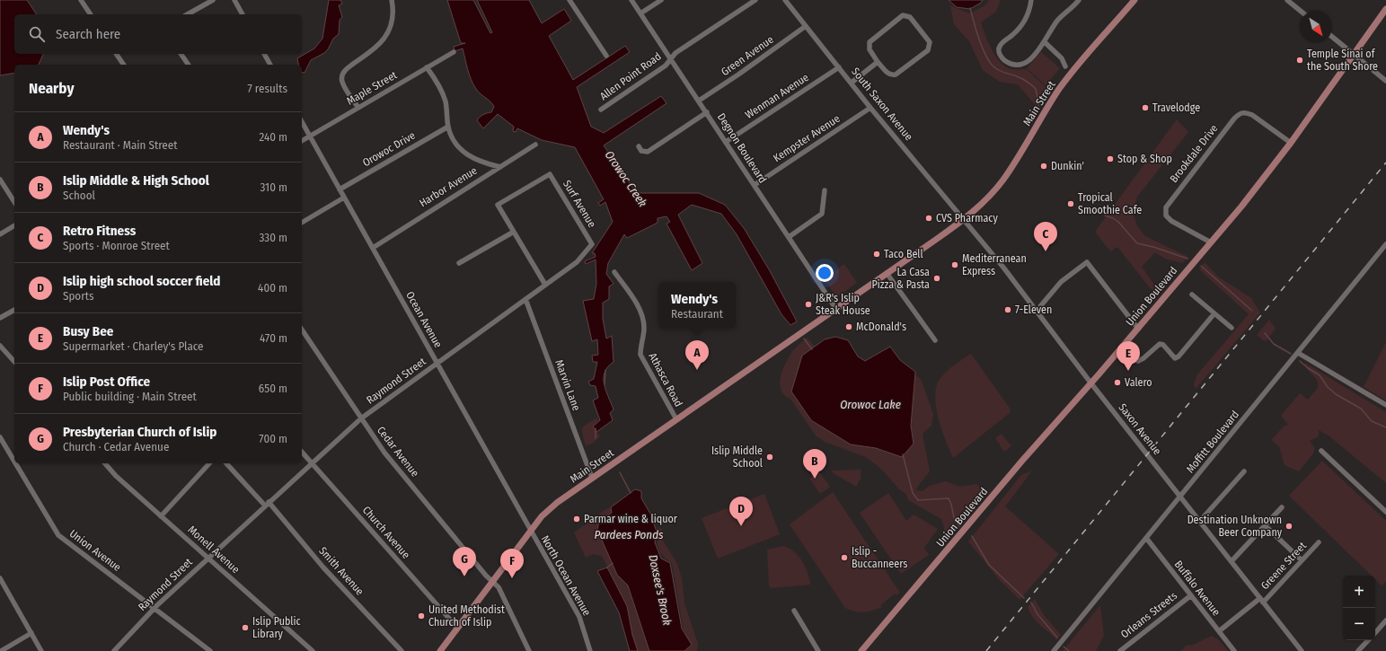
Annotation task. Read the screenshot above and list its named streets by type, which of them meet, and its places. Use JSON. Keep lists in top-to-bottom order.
{
  "streets": {
    "main road": ["Main Street", "Union Boulevard"],
    "street": [
      "Green Avenue",
      "Allen Point Road",
      "Maple Street",
      "Wenman Avenue",
      "South Saxon Avenue",
      "Kempster Avenue",
      "Degnon Boulevard",
      "Orowoc Drive",
      "Brookdale Drive",
      "Harbor Avenue",
      "Surf Avenue",
      "Ocean Avenue",
      "Athasca Road",
      "Raymond Street",
      "Marvin Lane",
      "Saxon Avenue",
      "Moffitt Boulevard",
      "Cedar Avenue",
      "Church Avenue",
      "Monell Avenue",
      "Union Avenue",
      "Greene Street",
      "Smith Avenue",
      "North Ocean Avenue",
      "Buffalo Avenue",
      "Orleans Streets"
    ]
  },
  "crossings": [
    ["Green Avenue", "South Saxon Avenue"],
    ["Green Avenue", "Degnon Boulevard"],
    ["Allen Point Road", "Degnon Boulevard"],
    ["Maple Street", "Ocean Avenue"],
    ["Wenman Avenue", "South Saxon Avenue"],
    ["Wenman Avenue", "Degnon Boulevard"],
    ["Main Street", "South Saxon Avenue"],
    ["Main Street", "Degnon Boulevard"],
    ["Main Street", "Ocean Avenue"],
    ["Main Street", "Athasca Road"],
    ["Main Street", "Marvin Lane"],
    ["Main Street", "Saxon Avenue"],
    ["Main Street", "Cedar Avenue"],
    ["Main Street", "Church Avenue"],
    ["Main Street", "North Ocean Avenue"],
    ["South Saxon Avenue", "Kempster Avenue"],
    ["South Saxon Avenue", "Saxon Avenue"],
    ["Kempster Avenue", "Degnon Boulevard"],
    ["Orowoc Drive", "Ocean Avenue"],
    ["Brookdale Drive", "Union Boulevard"],
    ["Harbor Avenue", "Ocean Avenue"],
    ["Surf Avenue", "Raymond Street"],
    ["Union Boulevard", "Saxon Avenue"],
    ["Ocean Avenue", "Raymond Street"],
    ["Ocean Avenue", "North Ocean Avenue"],
    ["Raymond Street", "Marvin Lane"],
    ["Raymond Street", "Cedar Avenue"],
    ["Raymond Street", "Church Avenue"],
    ["Raymond Street", "Monell Avenue"],
    ["Raymond Street", "Union Avenue"],
    ["Raymond Street", "Smith Avenue"],
    ["Saxon Avenue", "Moffitt Boulevard"],
    ["Saxon Avenue", "Greene Street"],
    ["Moffitt Boulevard", "Buffalo Avenue"],
    ["Greene Street", "Buffalo Avenue"],
    ["Buffalo Avenue", "Orleans Streets"]
  ],
  "water": [
    "Orowoc Creek",
    "Orowoc Lake",
    "Pardees Ponds",
    "Doxsee's Brook"
  ],
  "places": [
    "Temple Sinai of the South Shore",
    "Travelodge",
    "Stop & Shop",
    "Dunkin'",
    "Tropical Smoothie Cafe",
    "CVS Pharmacy",
    "Taco Bell",
    "Mediterranean Express",
    "La Casa Pizza & Pasta",
    "J&R's Islip Steak House",
    "7-Eleven",
    "McDonald's",
    "Valero",
    "Islip Middle School",
    "Parmar wine & liquor",
    "Destination Unknown Beer Company",
    "Islip - Buccanneers",
    "United Methodist Church of Islip",
    "Islip Public Library"
  ],
  "north": "bottom right",
  "page": {
    "search": "Search here",
    "heading": ["Nearby", "7 results"],
    "list": [
      {
        "mark": "A",
        "name": "Wendy's",
        "note": "Restaurant · Main Street",
        "value": "240 m"
      },
      {
        "mark": "B",
        "name": "Islip Middle & High School",
        "note": "School",
        "value": "310 m"
      },
      {
        "mark": "C",
        "name": "Retro Fitness",
        "note": "Sports · Monroe Street",
        "value": "330 m"
      },
      {
        "mark": "D",
        "name": "Islip high school soccer field",
        "note": "Sports",
        "value": "400 m"
      },
      {
        "mark": "E",
        "name": "Busy Bee",
        "note": "Supermarket · Charley's Place",
        "value": "470 m"
      },
      {
        "mark": "F",
        "name": "Islip Post Office",
        "note": "Public building · Main Street",
        "value": "650 m"
      },
      {
        "mark": "G",
        "name": "Presbyterian Church of Islip",
        "note": "Church · Cedar Avenue",
        "value": "700 m"
      }
    ],
    "pins": [
      "C",
      "A",
      "E",
      "B",
      "D",
      "G",
      "F"
    ],
    "popup": ["Wendy's", "Restaurant"],
    "map_buttons": ["+", "−"]
  }
}
